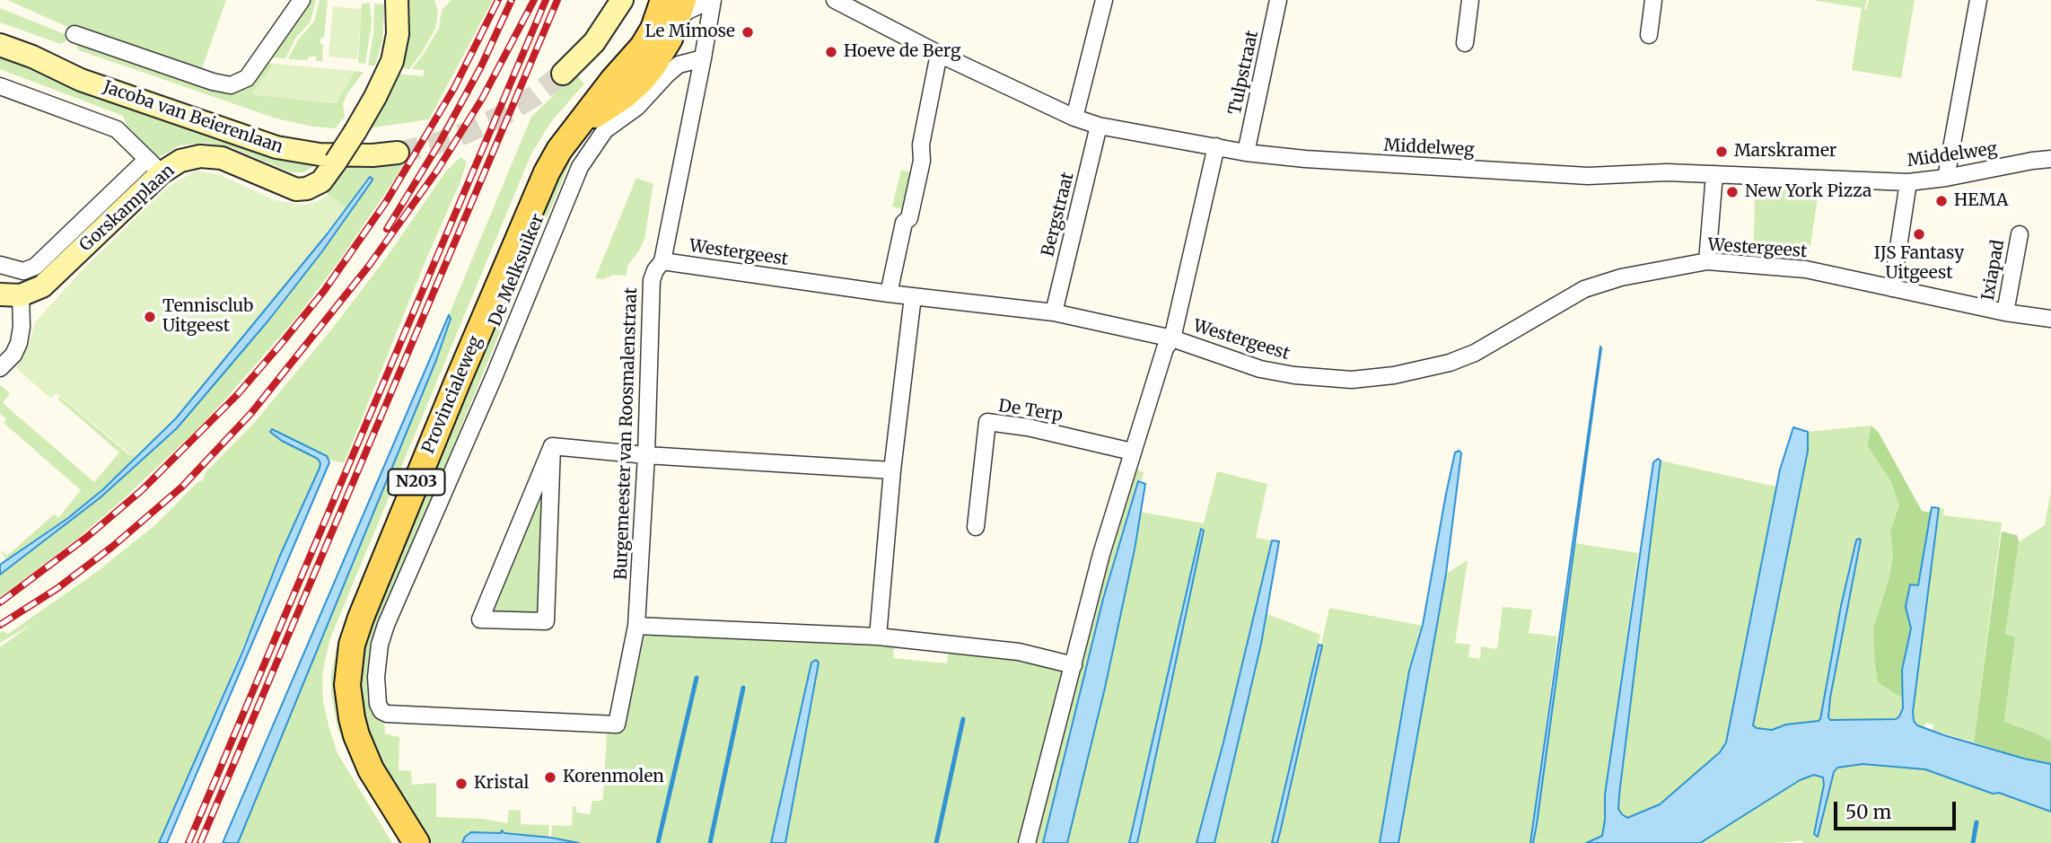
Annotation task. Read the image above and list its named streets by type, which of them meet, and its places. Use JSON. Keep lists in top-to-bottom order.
{
  "streets": {
    "main road": [
      "Jacoba van Beierenlaan",
      "Gorskamplaan",
      "Provincialeweg",
      "N203"
    ],
    "street": [
      "Tulpstraat",
      "Middelweg",
      "Bergstraat",
      "Westergeest",
      "De Melksuiker",
      "Ixiapad",
      "De Terp",
      "Burgemeester van Roosmalenstraat"
    ]
  },
  "crossings": [
    ["Tulpstraat", "Middelweg"],
    ["Jacoba van Beierenlaan", "Gorskamplaan"],
    ["Middelweg", "Bergstraat"],
    ["Bergstraat", "Westergeest"],
    ["Westergeest", "Ixiapad"],
    ["Westergeest", "Burgemeester van Roosmalenstraat"],
    ["De Melksuiker", "Burgemeester van Roosmalenstraat"]
  ],
  "places": [
    "Le Mimose",
    "Hoeve de Berg",
    "Marskramer",
    "New York Pizza",
    "HEMA",
    "IJS Fantasy Uitgeest",
    "Tennisclub Uitgeest",
    "Korenmolen",
    "Kristal"
  ],
  "scale_bar": "50 m"
}
